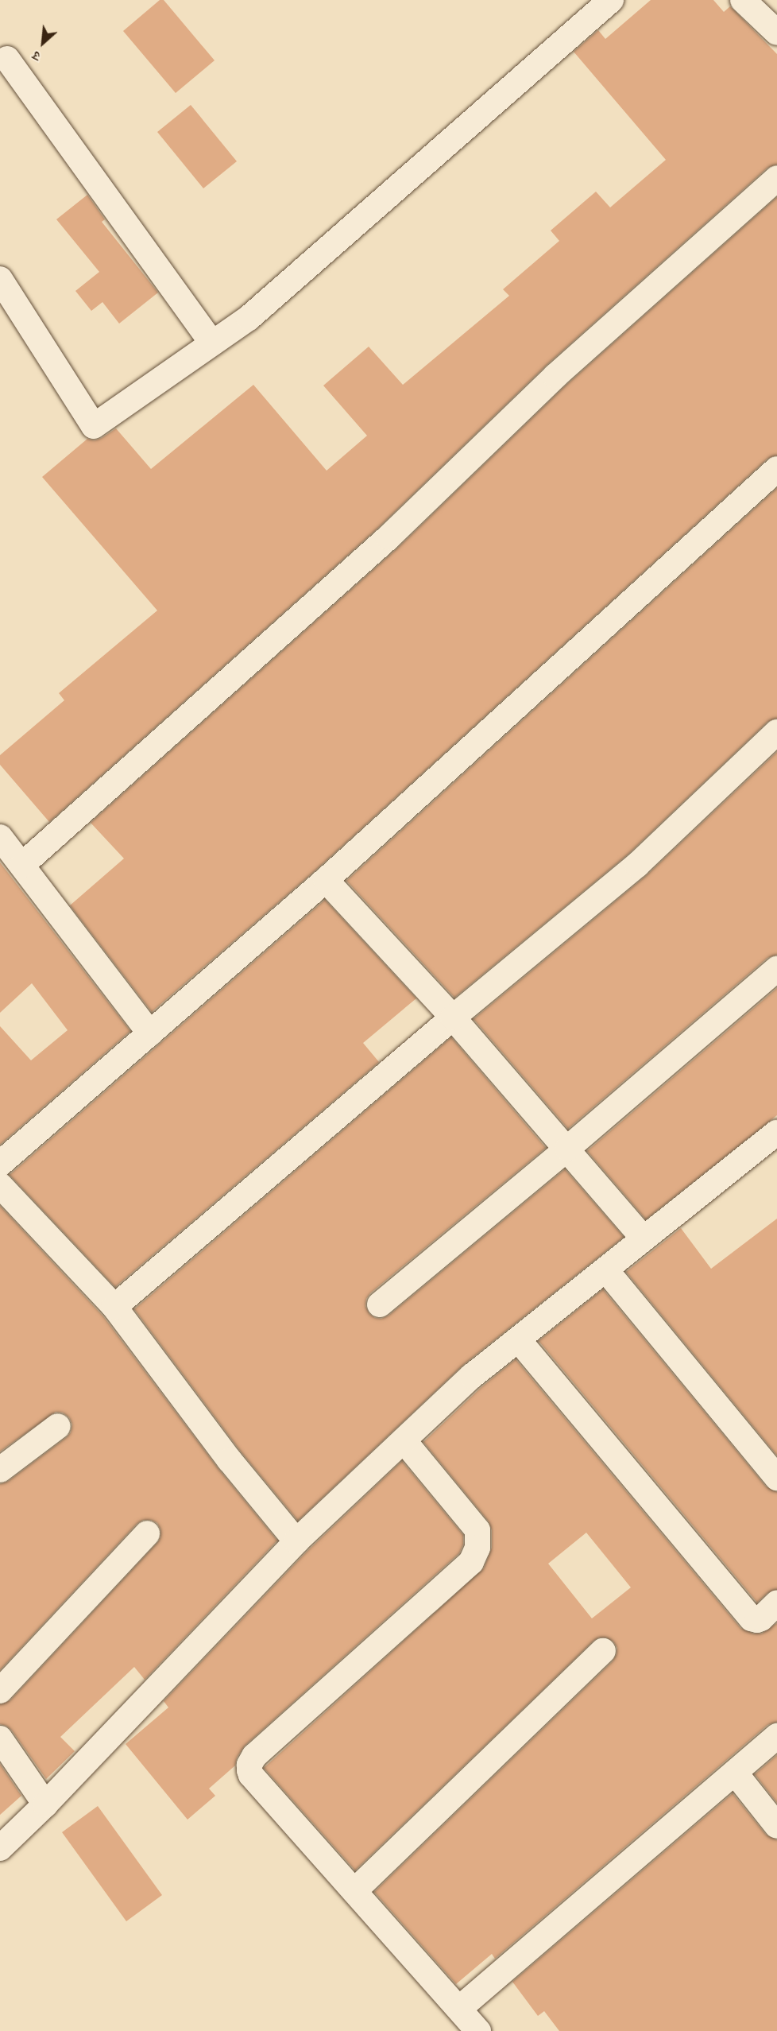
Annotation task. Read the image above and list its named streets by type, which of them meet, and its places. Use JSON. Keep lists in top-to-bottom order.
{
  "north": "bottom left"
}
